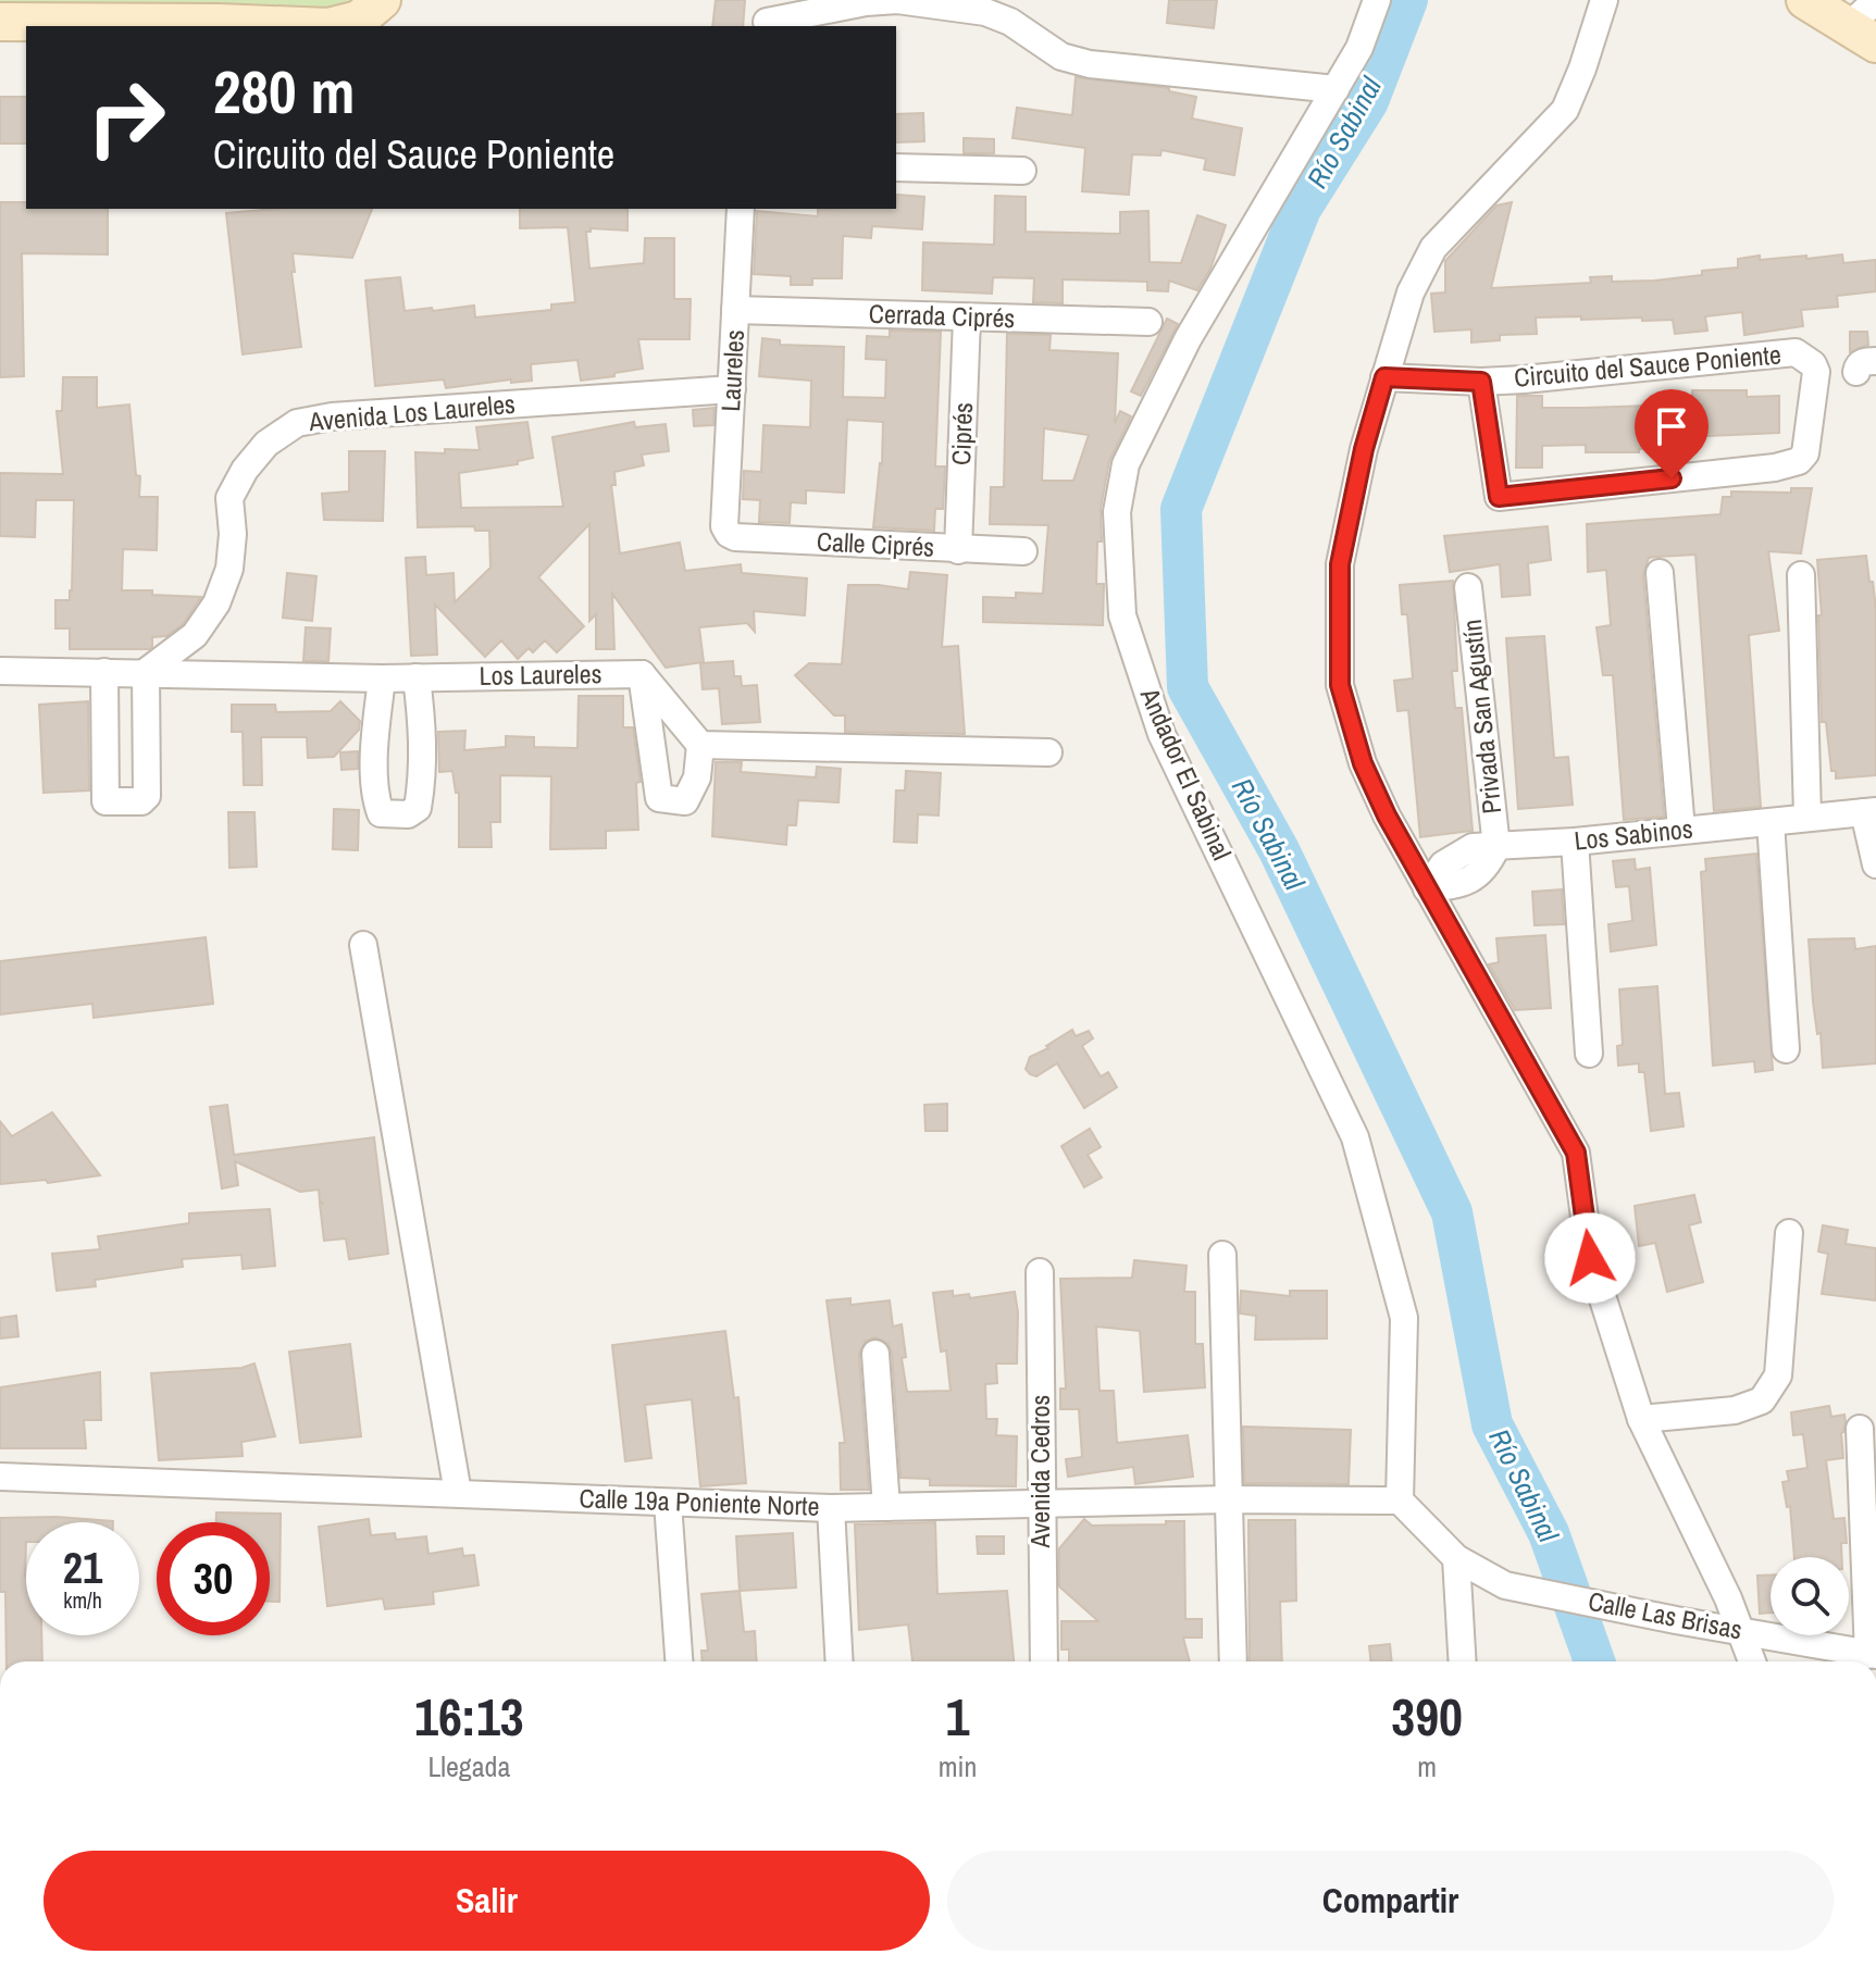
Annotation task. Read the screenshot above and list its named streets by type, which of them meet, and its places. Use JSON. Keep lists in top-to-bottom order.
{
  "streets": {
    "street": [
      "Cerrada Ciprés",
      "Circuito del Sauce Poniente",
      "Laureles",
      "Avenida Los Laureles",
      "Ciprés",
      "Calle Ciprés",
      "Los Laureles",
      "Privada San Agustín",
      "Andador El Sabinal",
      "Los Sabinos",
      "Avenida Cedros",
      "Calle 19a Poniente Norte",
      "Calle Las Brisas"
    ]
  },
  "crossings": [
    ["Cerrada Ciprés", "Laureles"],
    ["Cerrada Ciprés", "Ciprés"],
    ["Laureles", "Avenida Los Laureles"],
    ["Laureles", "Calle Ciprés"],
    ["Avenida Los Laureles", "Los Laureles"],
    ["Ciprés", "Calle Ciprés"],
    ["Privada San Agustín", "Los Sabinos"],
    ["Andador El Sabinal", "Calle 19a Poniente Norte"],
    ["Avenida Cedros", "Calle 19a Poniente Norte"]
  ],
  "water": ["Río Sabinal"],
  "page": {
    "turn": ["280 m", "Circuito del Sauce Poniente"],
    "speed": "21 km/h",
    "limit": "30",
    "eta": [
      "16:13",
      "Llegada",
      "1",
      "min",
      "390",
      "m"
    ],
    "buttons": ["Salir", "Compartir"]
  }
}
